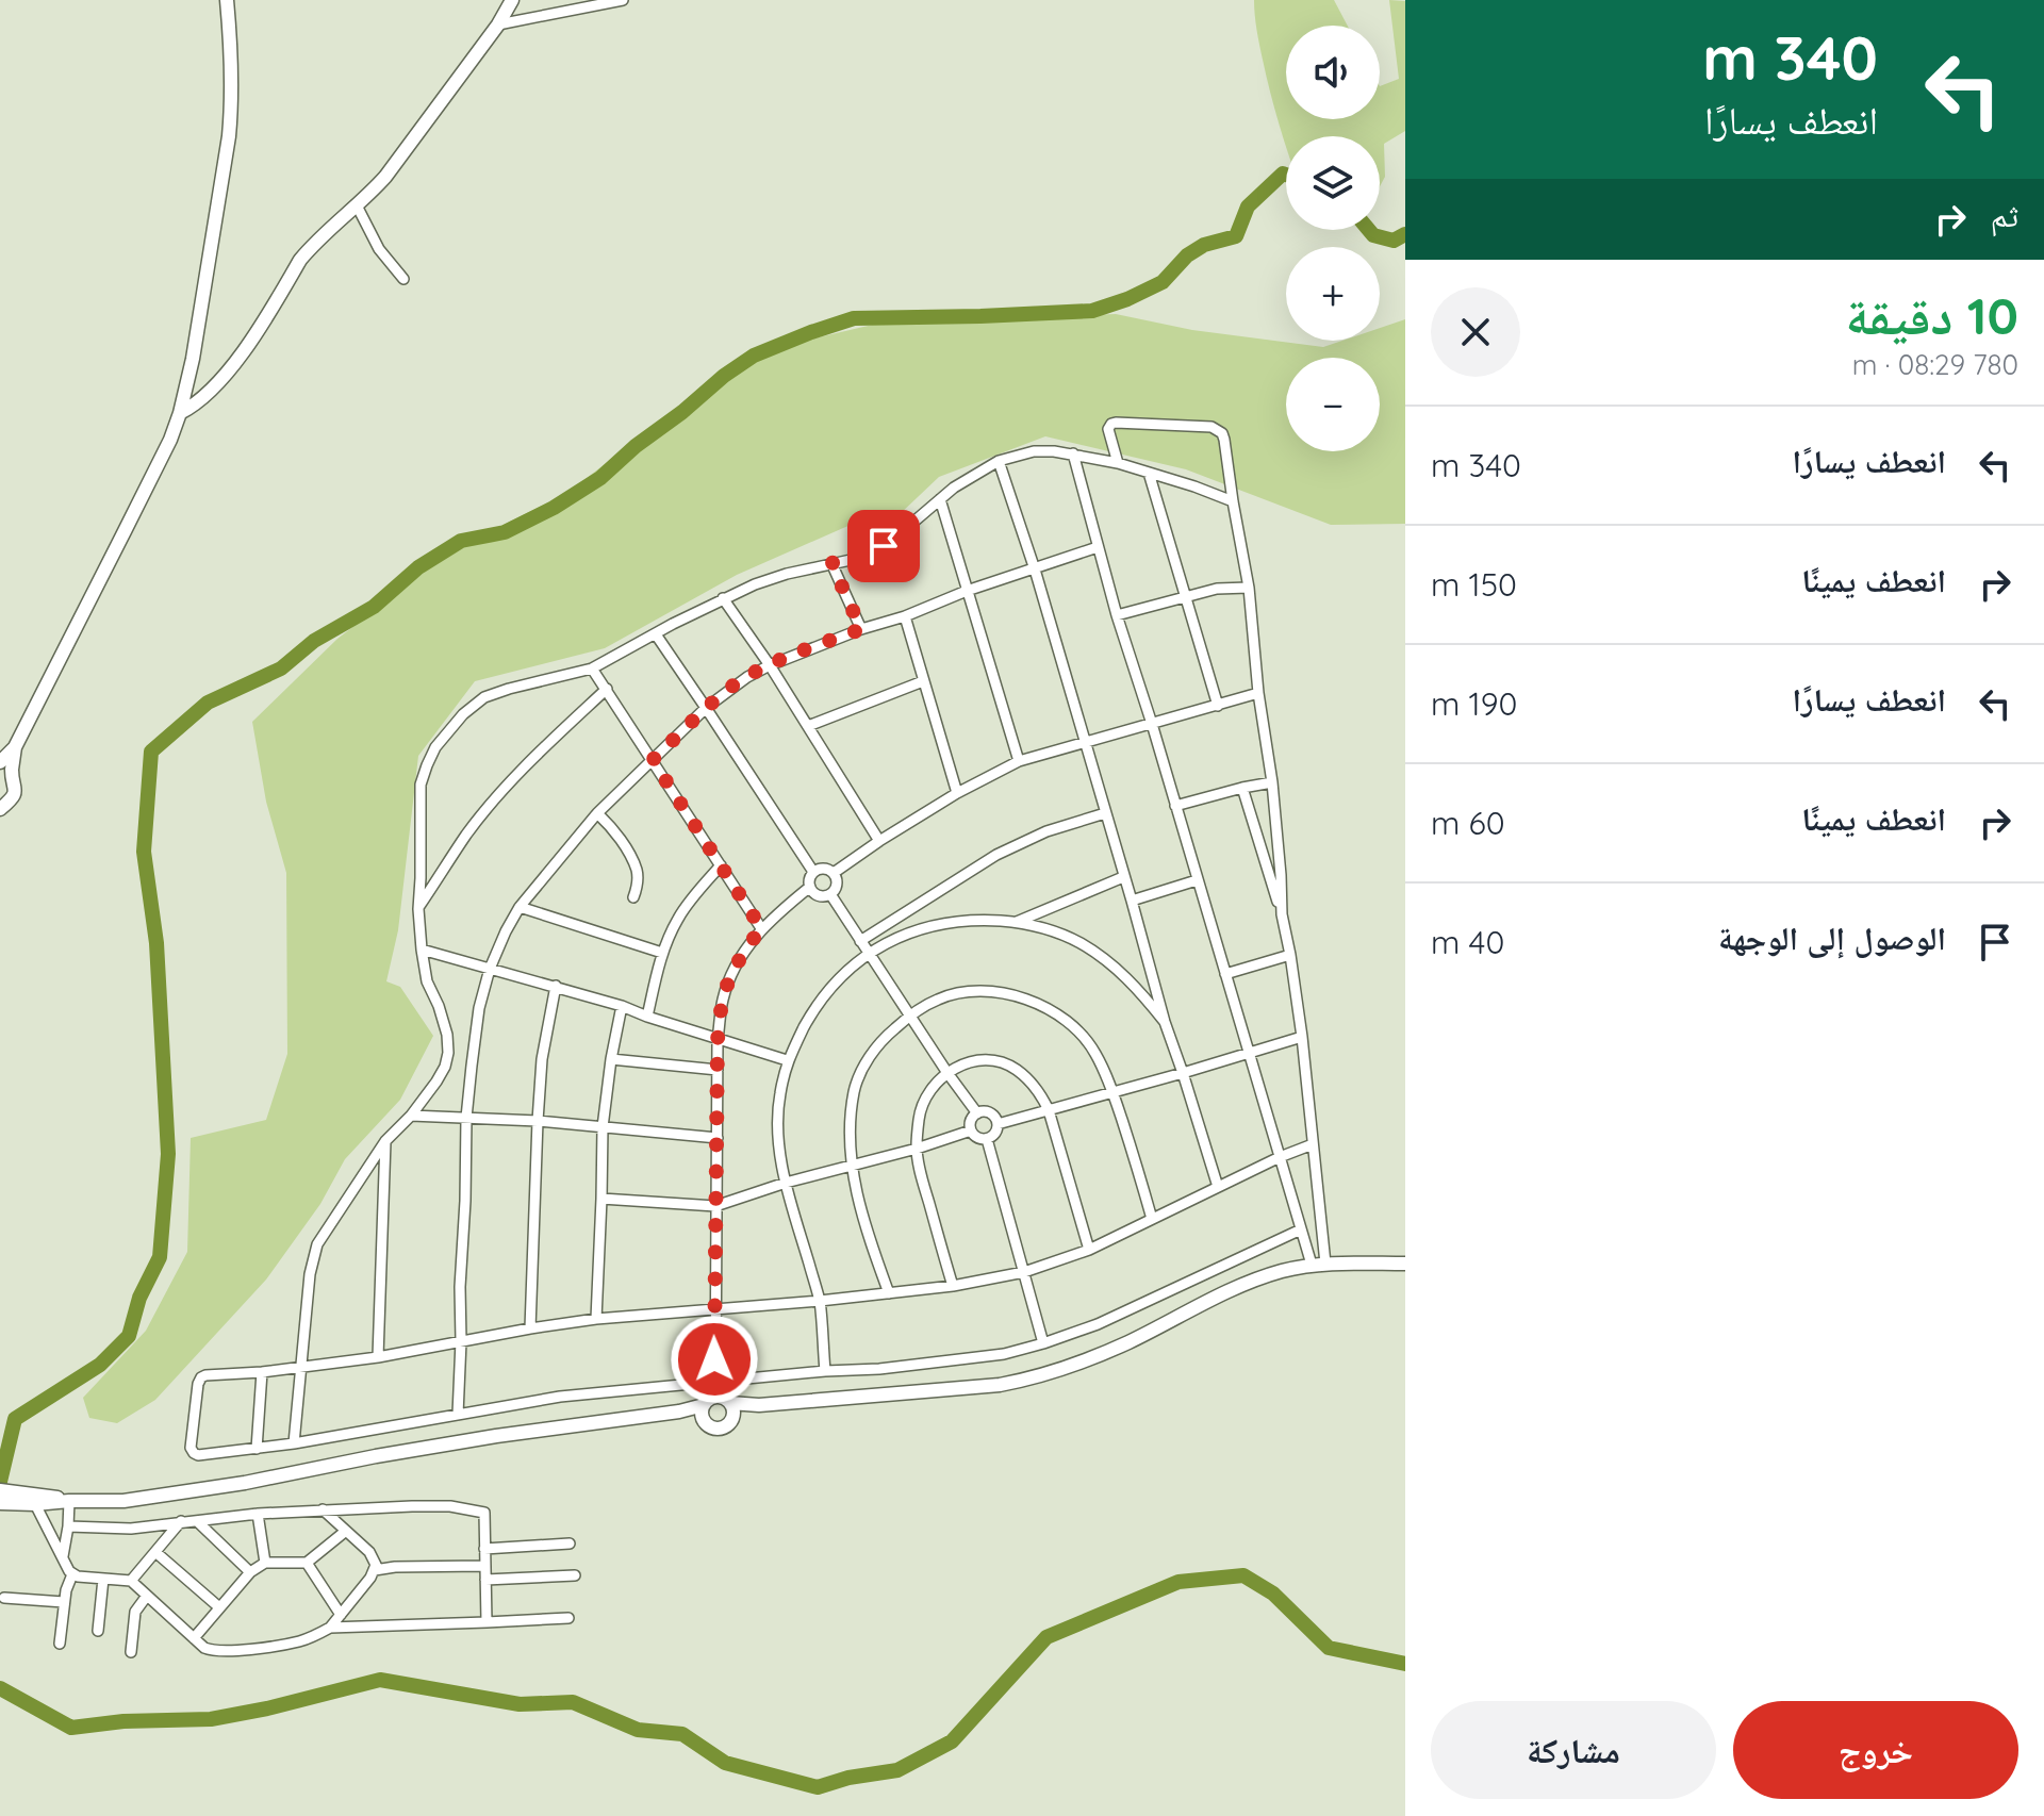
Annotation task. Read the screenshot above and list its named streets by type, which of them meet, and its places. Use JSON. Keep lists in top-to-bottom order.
{
  "page": {
    "turn": ["340 m", "انعطف يسارًا"],
    "map_buttons": ["+", "−"],
    "then": "ثم",
    "heading": ["10 دقيقة", "780 m · 08:29"],
    "list": [
      {
        "name": "انعطف يسارًا",
        "value": "340 m"
      },
      {
        "name": "انعطف يمينًا",
        "value": "150 m"
      },
      {
        "name": "انعطف يسارًا",
        "value": "190 m"
      },
      {
        "name": "انعطف يمينًا",
        "value": "60 m"
      },
      {
        "name": "الوصول إلى الوجهة",
        "value": "40 m"
      }
    ],
    "buttons": ["خروج", "مشاركة"]
  }
}
